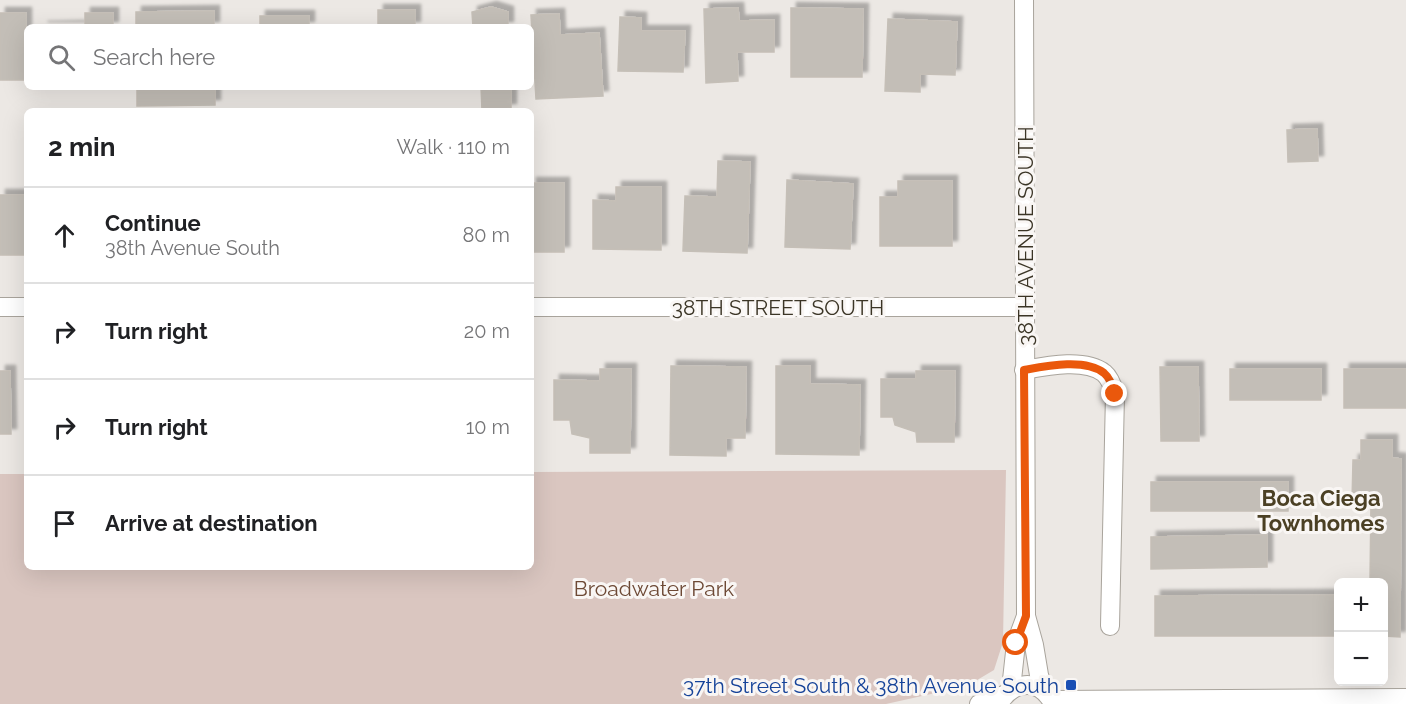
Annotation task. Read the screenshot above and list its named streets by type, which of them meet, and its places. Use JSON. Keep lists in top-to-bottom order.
{
  "streets": {
    "street": ["38TH AVENUE SOUTH", "38TH STREET SOUTH"]
  },
  "crossings": [
    ["38TH AVENUE SOUTH", "38TH STREET SOUTH"]
  ],
  "districts": ["Boca Ciega Townhomes"],
  "parks": ["Broadwater Park"],
  "places": {
    "transit": ["37th Street South & 38th Avenue South"]
  },
  "page": {
    "search": "Search here",
    "heading": ["2 min", "Walk · 110 m"],
    "list": [
      ["Continue", "38th Avenue South", "80 m"],
      ["Turn right", "20 m"],
      ["Turn right", "10 m"],
      "Arrive at destination"
    ],
    "map_buttons": ["+", "−"]
  }
}
